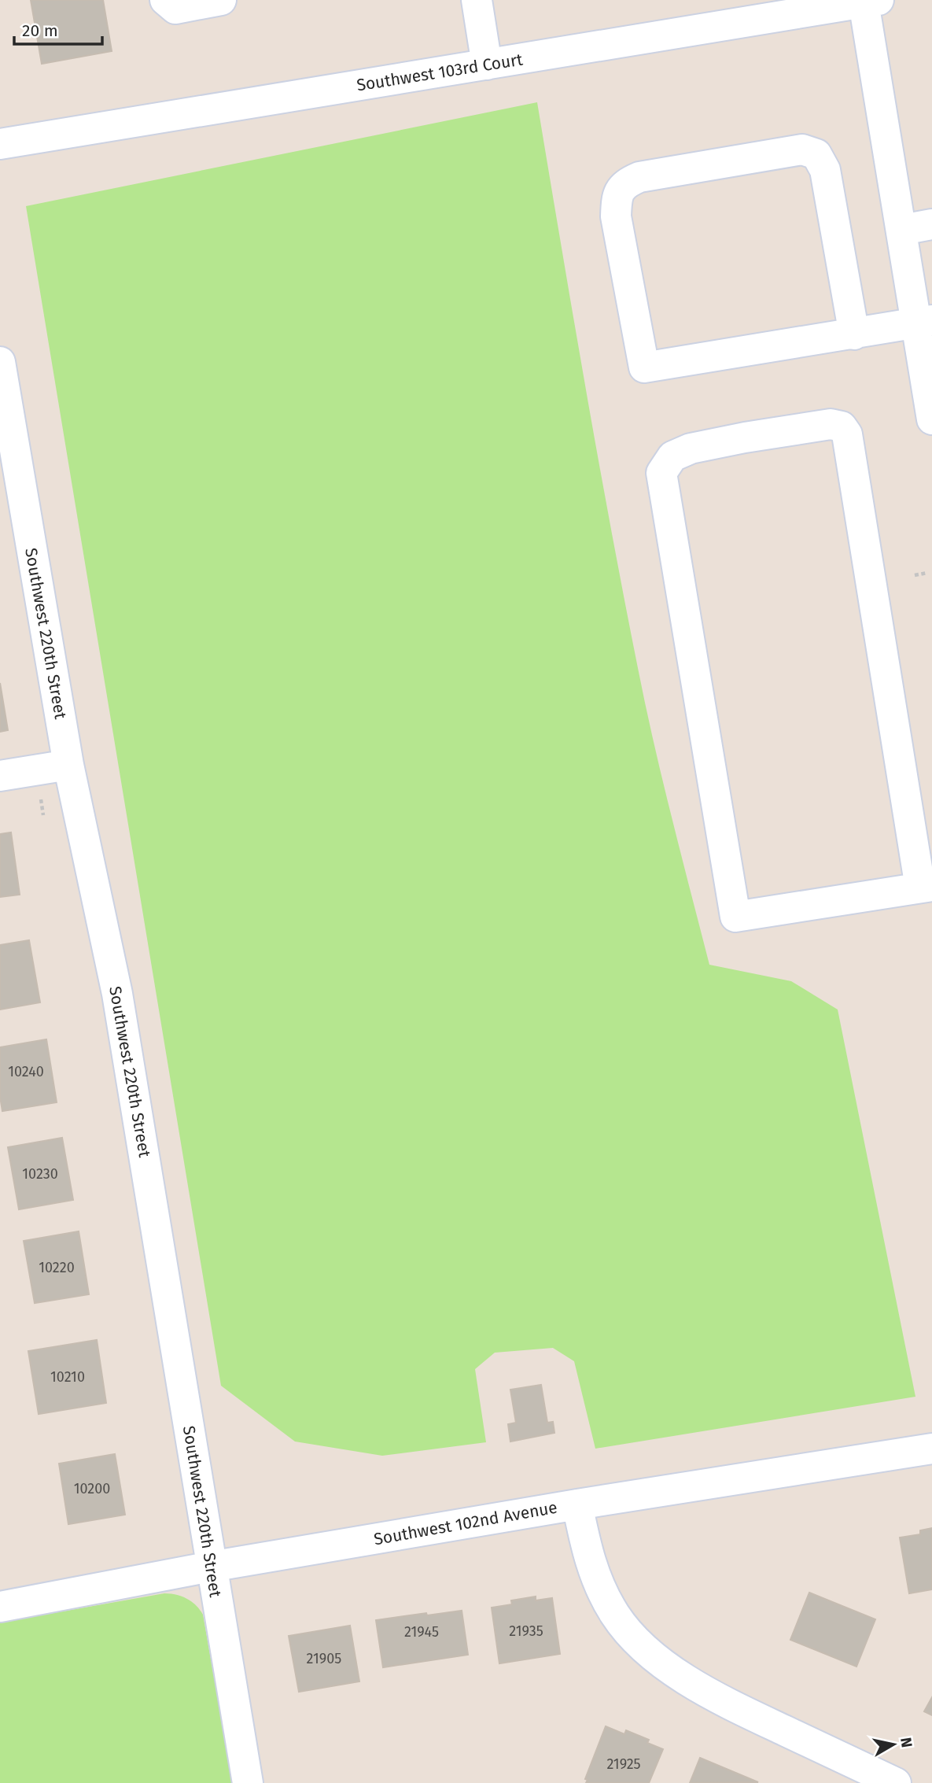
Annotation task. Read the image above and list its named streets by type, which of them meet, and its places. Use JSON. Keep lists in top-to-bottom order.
{
  "streets": {
    "street": ["Southwest 103rd Court", "Southwest 220th Street", "Southwest 102nd Avenue"]
  },
  "crossings": [
    ["Southwest 220th Street", "Southwest 102nd Avenue"]
  ],
  "house_numbers": [
    "10240",
    "10230",
    "10220",
    "10210",
    "10200",
    "21935",
    "21945",
    "21905",
    "21925"
  ],
  "scale_bar": "20 m",
  "north": "right"
}
